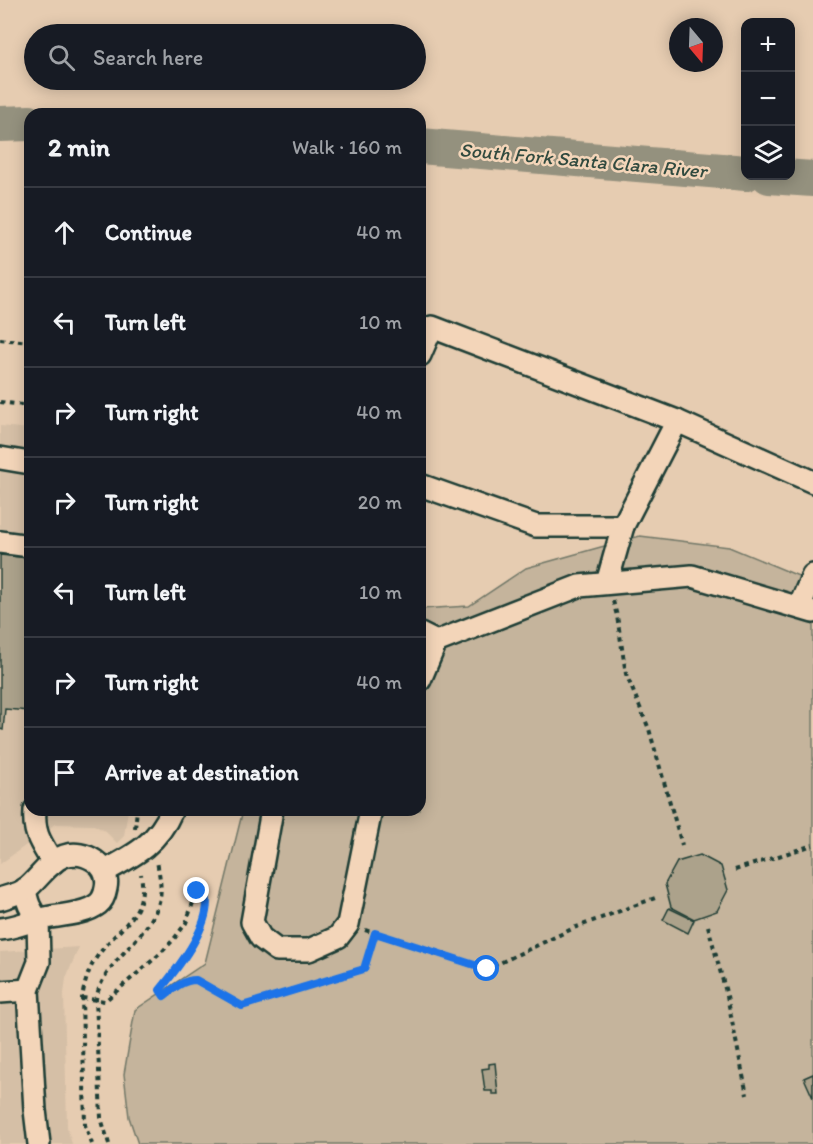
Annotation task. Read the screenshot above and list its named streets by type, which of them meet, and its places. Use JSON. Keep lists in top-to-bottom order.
{
  "water": ["South Fork Santa Clara River"],
  "north": "bottom",
  "page": {
    "map_buttons": ["+", "−"],
    "search": "Search here",
    "heading": ["2 min", "Walk · 160 m"],
    "list": [
      ["Continue", "40 m"],
      ["Turn left", "10 m"],
      ["Turn right", "40 m"],
      ["Turn right", "20 m"],
      ["Turn left", "10 m"],
      ["Turn right", "40 m"],
      "Arrive at destination"
    ]
  }
}
